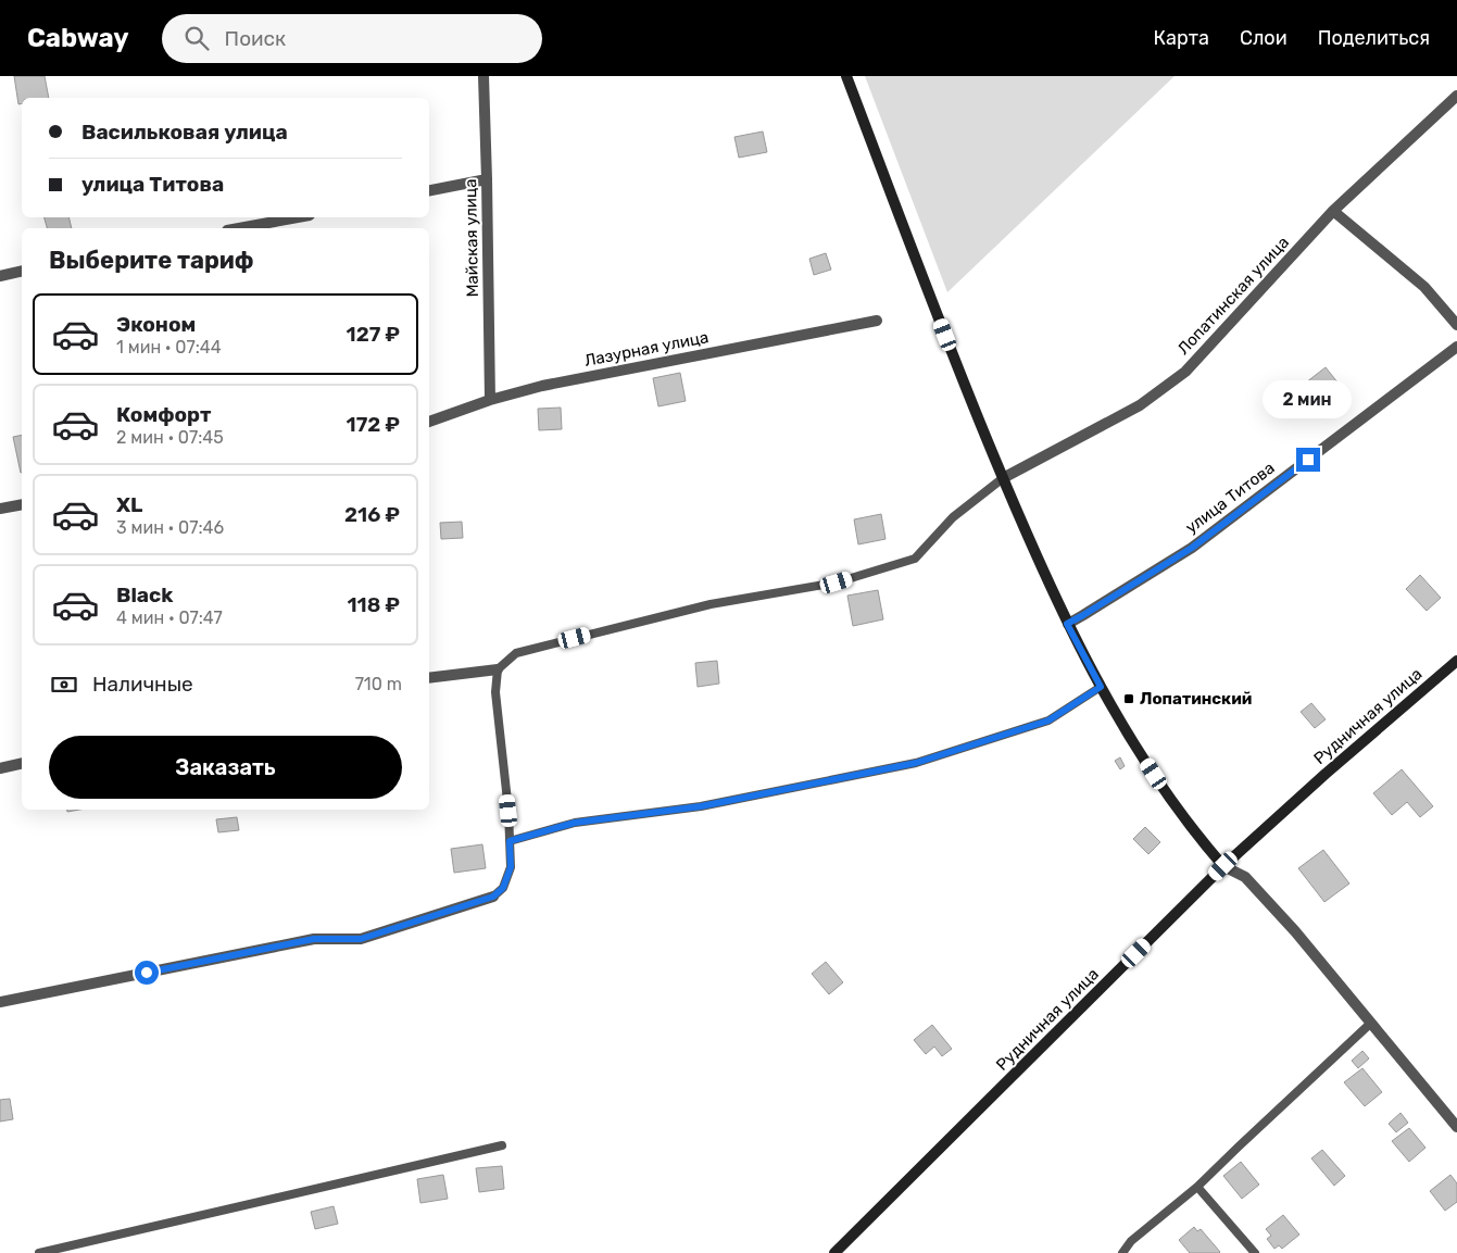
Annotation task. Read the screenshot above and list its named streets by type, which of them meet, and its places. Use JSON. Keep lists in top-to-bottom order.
{
  "streets": {
    "main road": ["Рудничная улица"],
    "street": [
      "Майская улица",
      "Лопатинская улица",
      "Лазурная улица",
      "улица Титова"
    ]
  },
  "crossings": [
    ["Майская улица", "Лазурная улица"]
  ],
  "places": {
    "transit": ["Лопатинский"]
  },
  "page": {
    "header": "Cabway",
    "search": "Поиск",
    "nav": ["Карта", "Слои", "Поделиться"],
    "banner": ["Васильковая улица", "улица Титова"],
    "heading": "Выберите тариф",
    "list": [
      {
        "name": "Эконом",
        "note": "1 мин · 07:44",
        "value": "127 ₽"
      },
      {
        "name": "Комфорт",
        "note": "2 мин · 07:45",
        "value": "172 ₽"
      },
      {
        "name": "XL",
        "note": "3 мин · 07:46",
        "value": "216 ₽"
      },
      {
        "name": "Black",
        "note": "4 мин · 07:47",
        "value": "118 ₽"
      }
    ],
    "bubble": "2 мин",
    "pay": ["Наличные", "710 m"],
    "buttons": "Заказать"
  }
}
